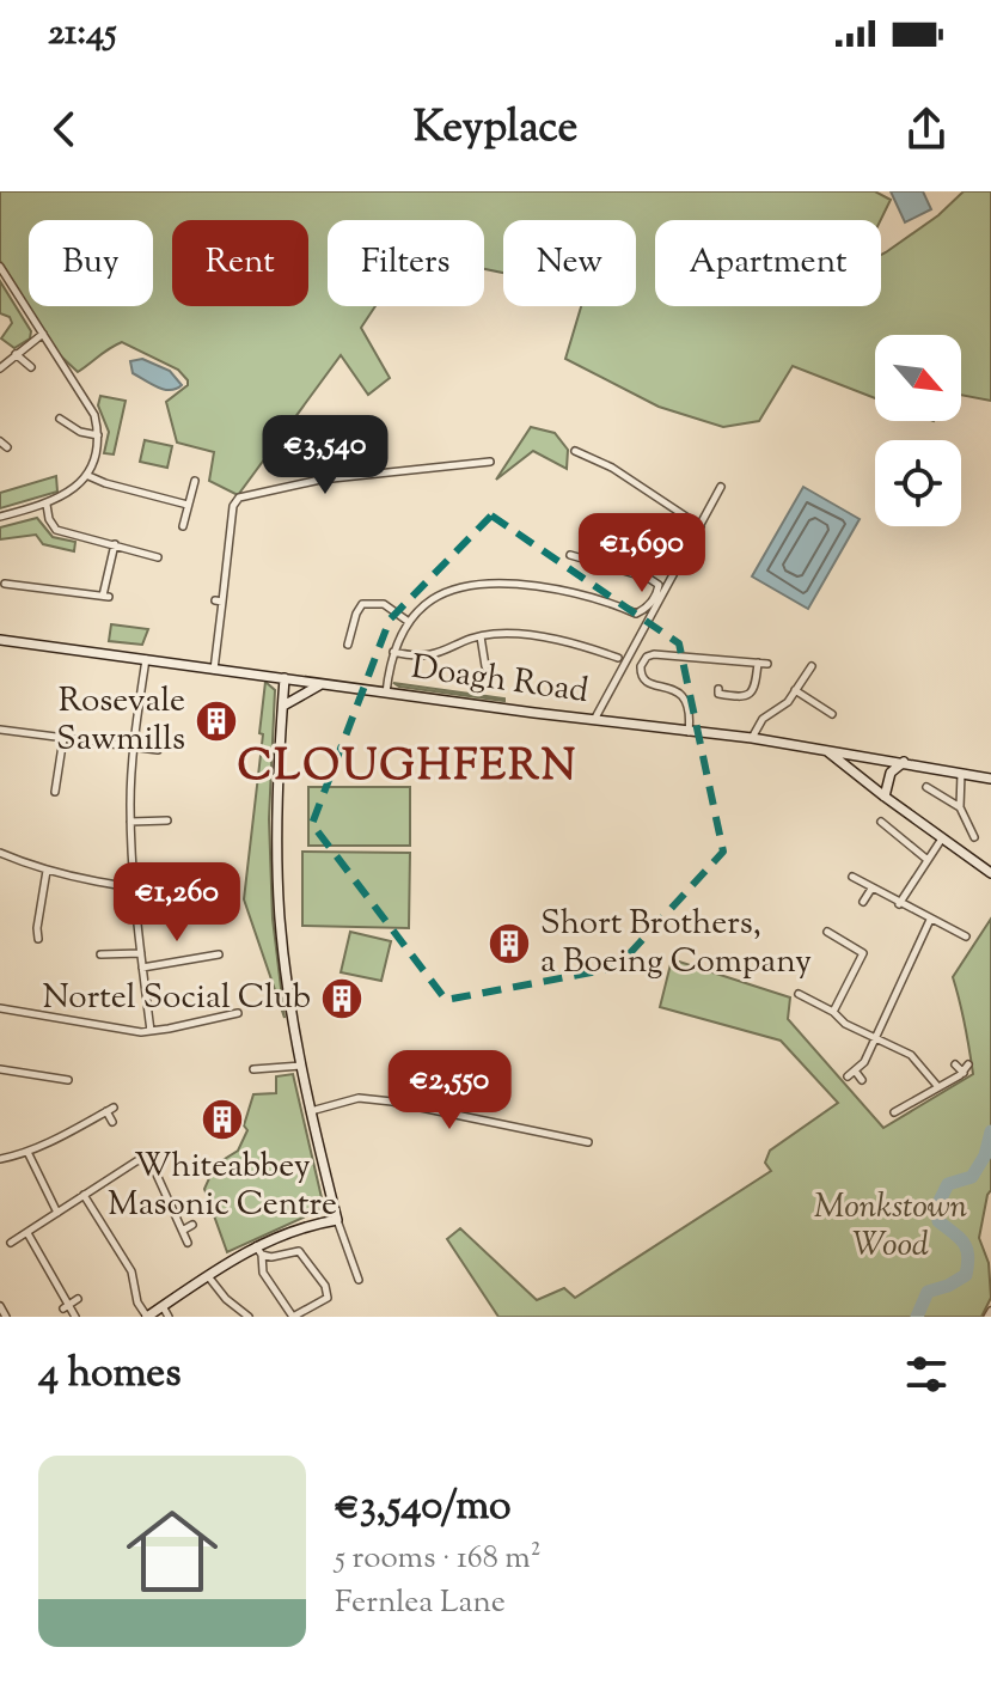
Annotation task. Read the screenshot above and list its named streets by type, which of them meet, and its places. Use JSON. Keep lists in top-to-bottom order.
{
  "streets": {
    "main road": ["Doagh Road"]
  },
  "districts": ["CLOUGHFERN"],
  "parks": ["Monkstown Wood"],
  "places": {
    "building": [
      "Rosevale Sawmills",
      "Short Brothers, a Boeing Company",
      "Nortel Social Club",
      "Whiteabbey Masonic Centre"
    ]
  },
  "north": "bottom right",
  "page": {
    "status": "21:45",
    "header": "Keyplace",
    "chip": [
      "Buy",
      "Rent",
      "Filters",
      "New",
      "Apartment"
    ],
    "price": [
      "€3,540",
      "€1,690",
      "€1,260",
      "€2,550"
    ],
    "heading": "4 homes",
    "list": [
      {
        "name": "€3,540/mo",
        "note": "5 rooms · 168 m² · Fernlea Lane"
      }
    ]
  }
}
